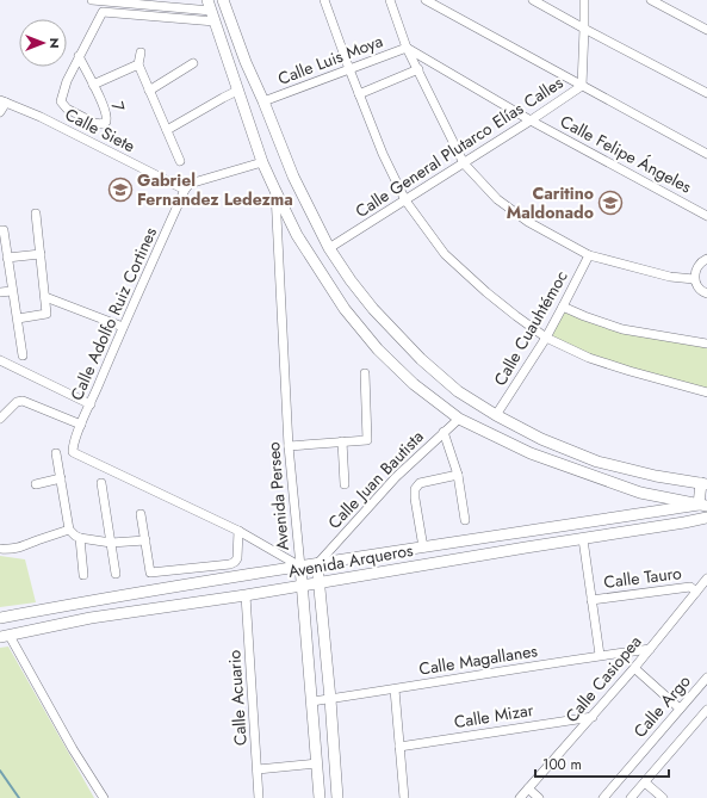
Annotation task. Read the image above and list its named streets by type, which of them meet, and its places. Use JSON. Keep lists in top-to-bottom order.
{
  "streets": {
    "main road": ["Avenida Perseo", "Avenida Arqueros"],
    "street": [
      "Calle Luis Moya",
      "7",
      "Calle Siete",
      "Calle General Plutarco Elías Calles",
      "Calle Felipe Ángeles",
      "Calle Adolfo Ruiz Cortines",
      "Calle Cuauhtémoc",
      "Calle Juan Bautista",
      "Calle Tauro",
      "Calle Magallanes",
      "Calle Casiopea",
      "Calle Acuario",
      "Calle Argo",
      "Calle Mizar"
    ]
  },
  "crossings": [
    ["Calle Luis Moya", "Calle Felipe Ángeles"],
    ["Calle Siete", "Calle Adolfo Ruiz Cortines"],
    ["Calle General Plutarco Elías Calles", "Calle Felipe Ángeles"],
    ["Calle Juan Bautista", "Avenida Arqueros"],
    ["Avenida Perseo", "Avenida Arqueros"],
    ["Avenida Perseo", "Calle Magallanes"],
    ["Avenida Arqueros", "Calle Acuario"],
    ["Calle Tauro", "Calle Casiopea"],
    ["Calle Magallanes", "Calle Casiopea"],
    ["Calle Casiopea", "Calle Mizar"]
  ],
  "places": {
    "school or university": ["Gabriel Fernandez Ledezma", "Caritino Maldonado"]
  },
  "scale_bar": "100 m",
  "north": "right"
}
